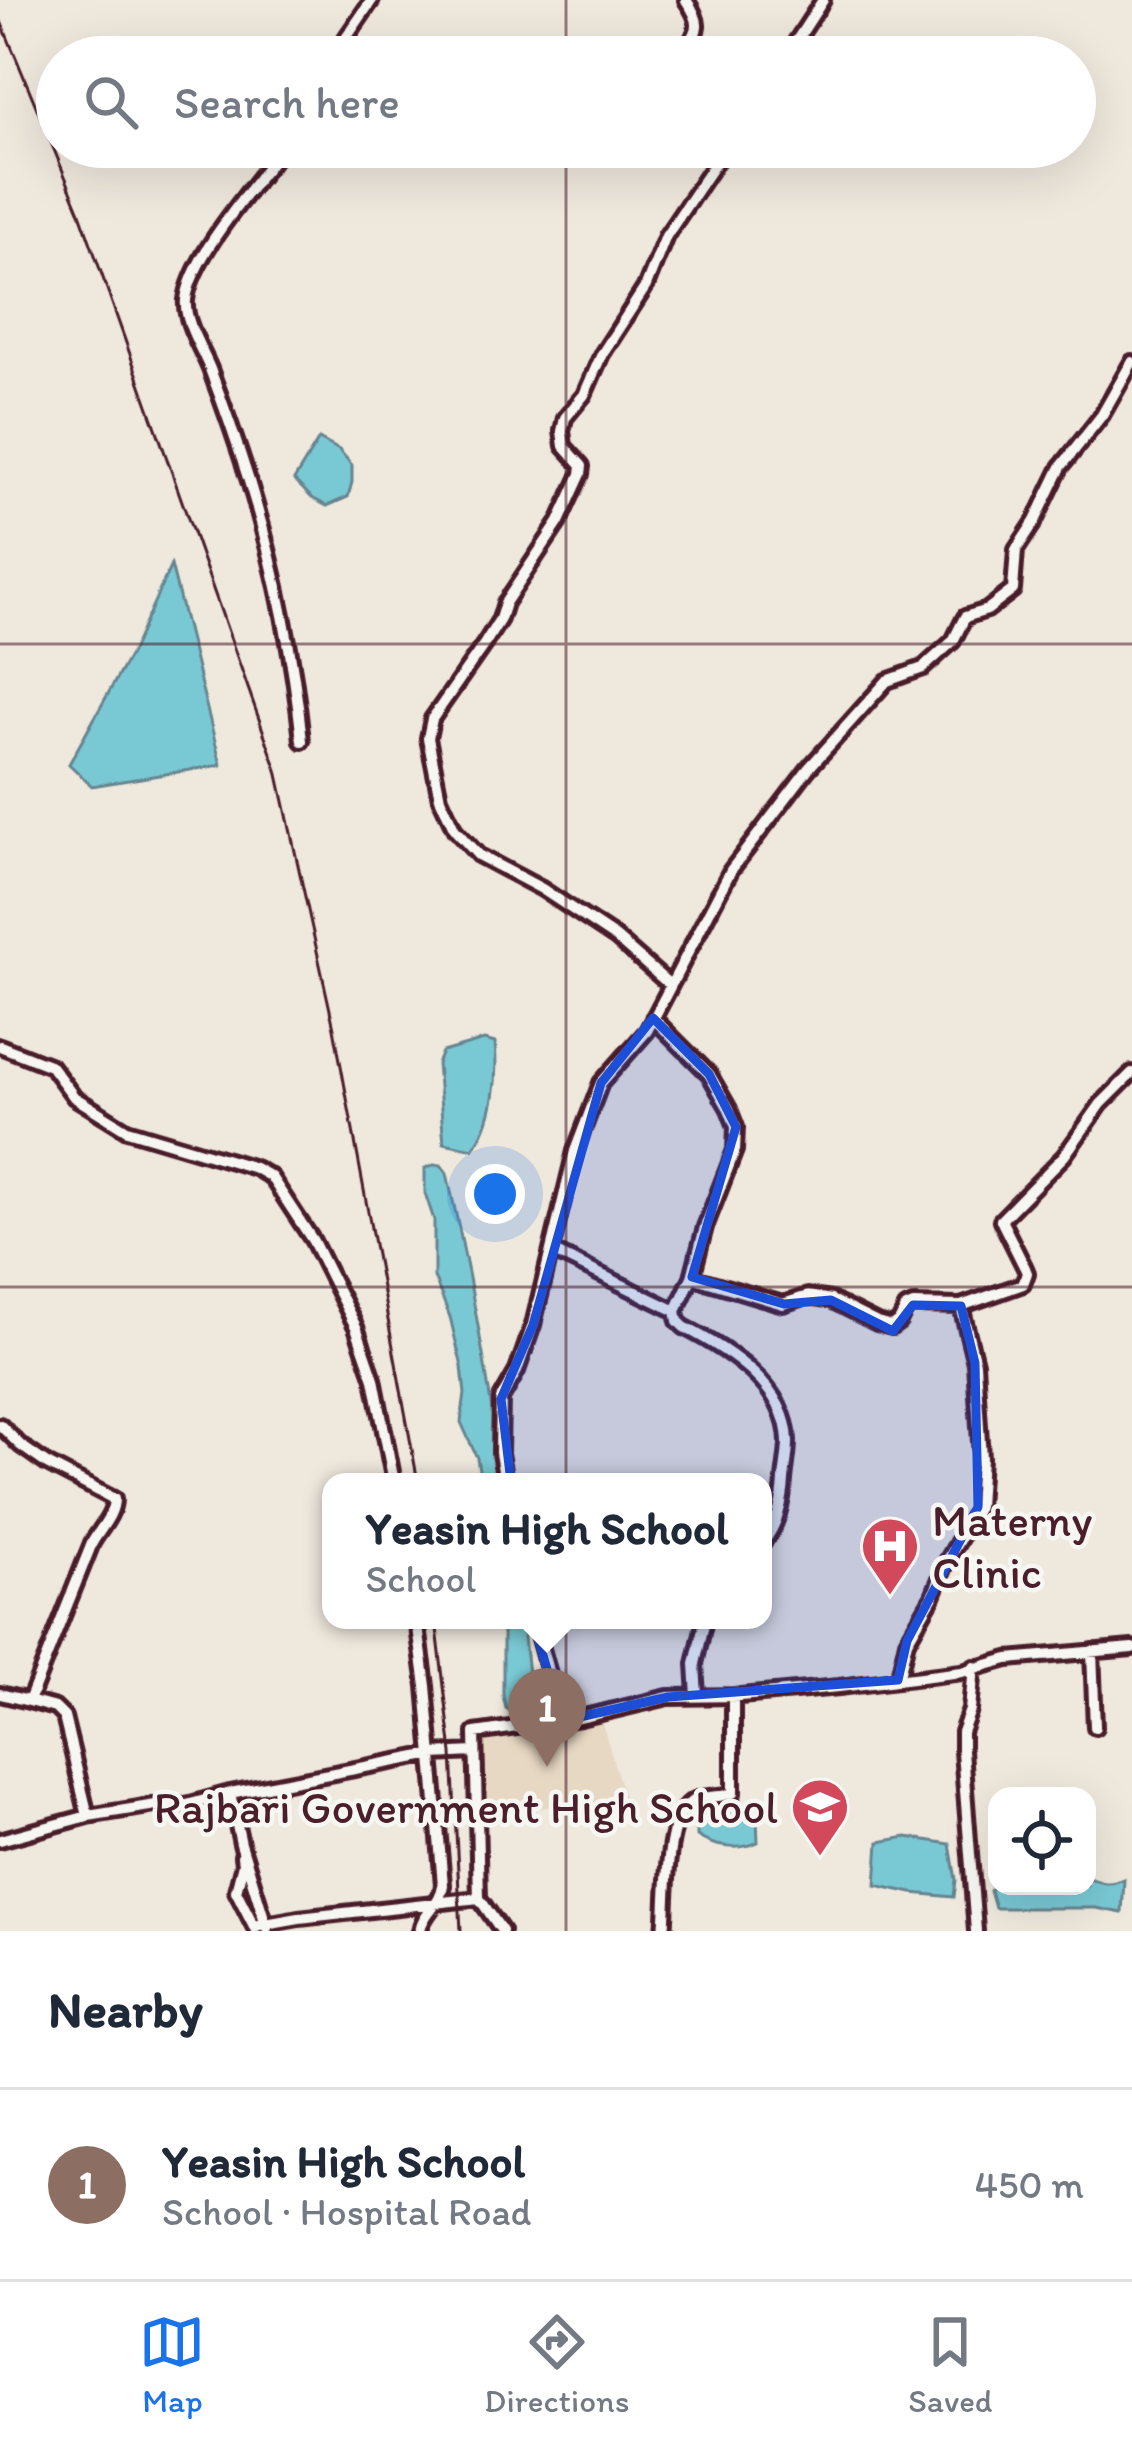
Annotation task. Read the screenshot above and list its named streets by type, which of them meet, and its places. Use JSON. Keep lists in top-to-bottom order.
{
  "places": {
    "hospital": ["Materny Clinic"],
    "school or university": ["Rajbari Government High School"]
  },
  "page": {
    "search": "Search here",
    "popup": ["Yeasin High School", "School"],
    "pins": "1",
    "heading": "Nearby",
    "list": [
      {
        "mark": "1",
        "name": "Yeasin High School",
        "note": "School · Hospital Road",
        "value": "450 m"
      }
    ],
    "nav": ["Map", "Directions", "Saved"]
  }
}
